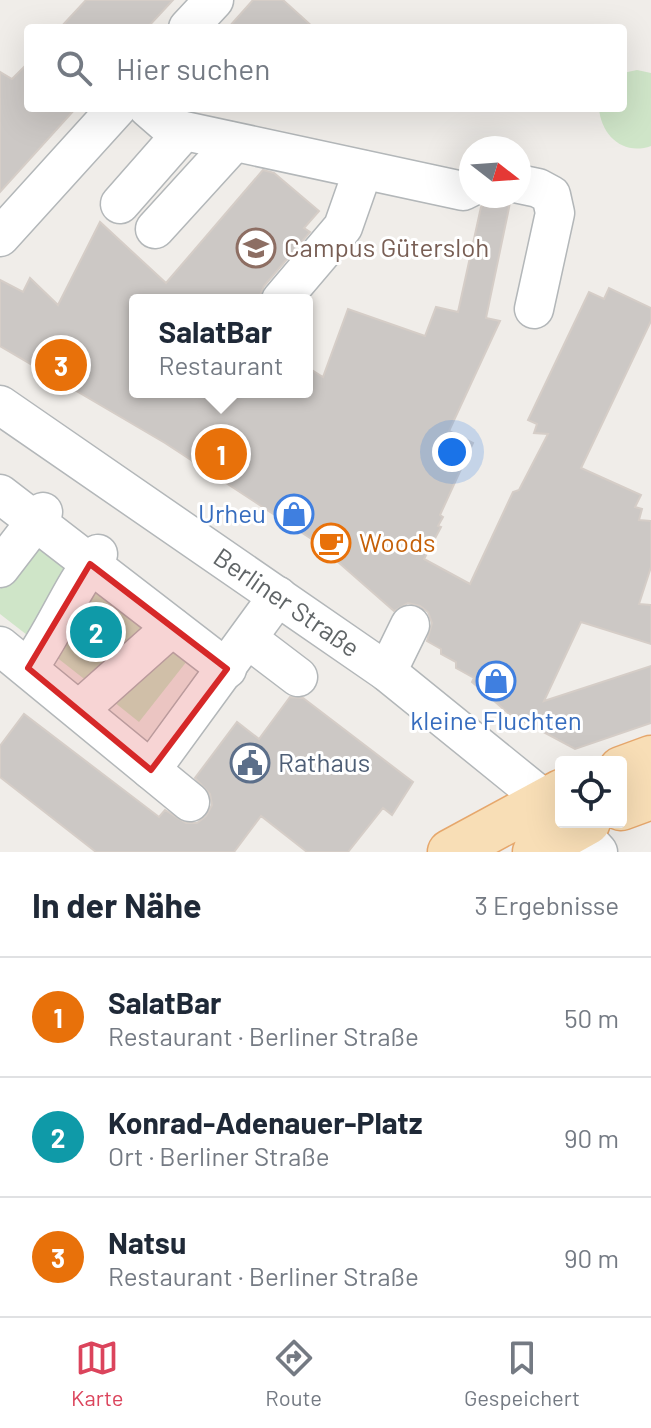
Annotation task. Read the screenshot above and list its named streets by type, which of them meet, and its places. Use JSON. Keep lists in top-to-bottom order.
{
  "streets": {
    "street": ["Berliner Straße"]
  },
  "places": {
    "school or university": ["Campus Gütersloh"],
    "shop": ["Urheu", "kleine Fluchten"],
    "cafe": ["Woods"],
    "public building": ["Rathaus"]
  },
  "north": "right",
  "page": {
    "search": "Hier suchen",
    "popup": ["SalatBar", "Restaurant"],
    "pins": ["3", "1", "2"],
    "heading": ["In der Nähe", "3 Ergebnisse"],
    "list": [
      {
        "mark": "1",
        "name": "SalatBar",
        "note": "Restaurant · Berliner Straße",
        "value": "50 m"
      },
      {
        "mark": "2",
        "name": "Konrad-Adenauer-Platz",
        "note": "Ort · Berliner Straße",
        "value": "90 m"
      },
      {
        "mark": "3",
        "name": "Natsu",
        "note": "Restaurant · Berliner Straße",
        "value": "90 m"
      }
    ],
    "nav": ["Karte", "Route", "Gespeichert"]
  }
}
